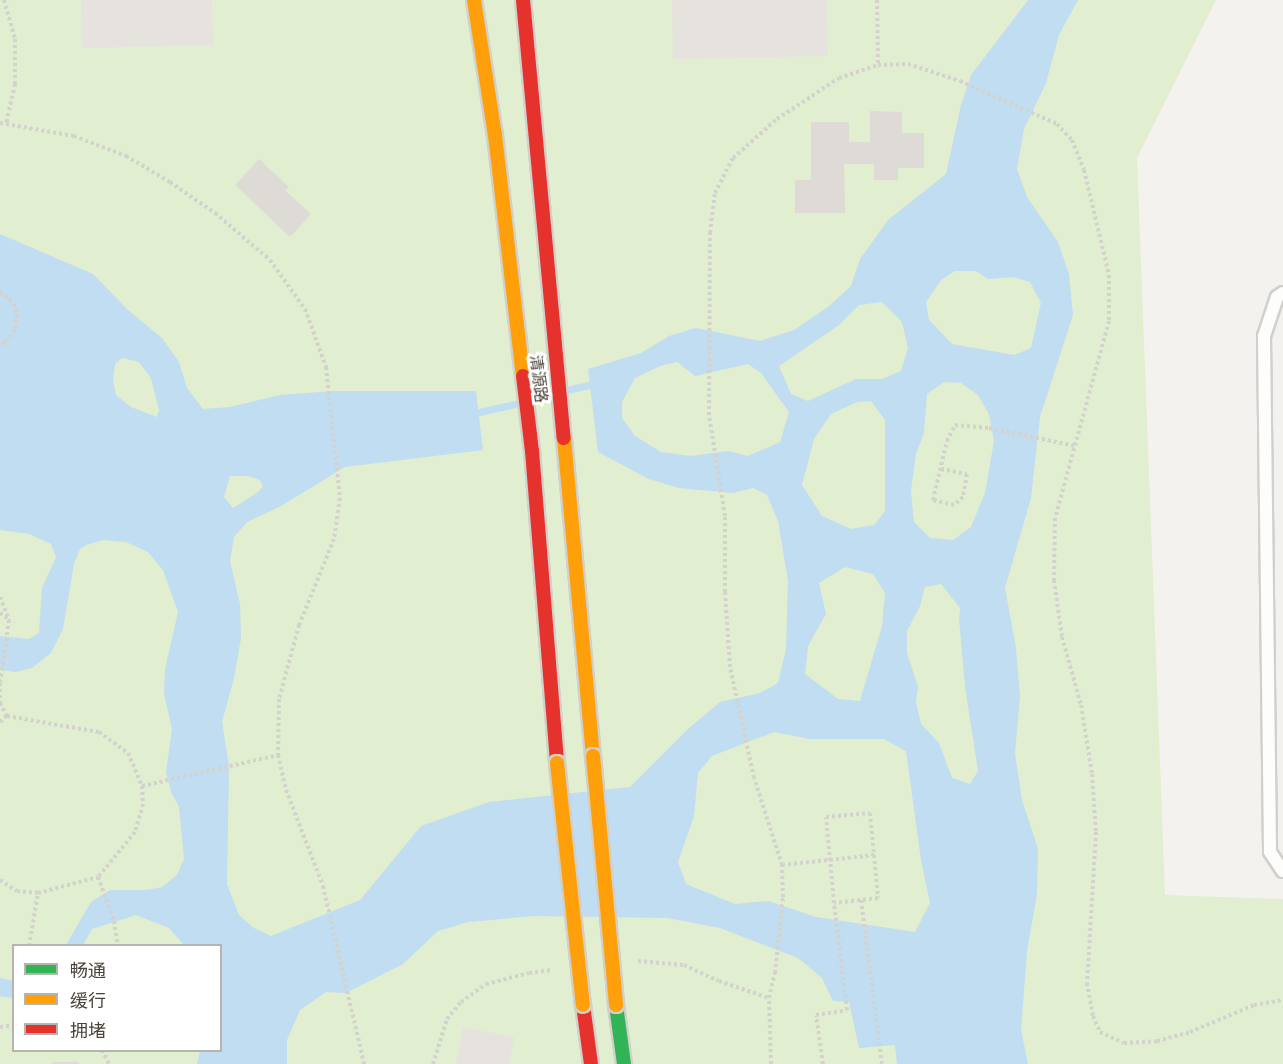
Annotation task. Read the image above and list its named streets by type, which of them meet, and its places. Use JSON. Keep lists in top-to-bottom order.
{
  "streets": {
    "street": ["清源路"]
  },
  "legend": ["畅通", "缓行", "拥堵"]
}
